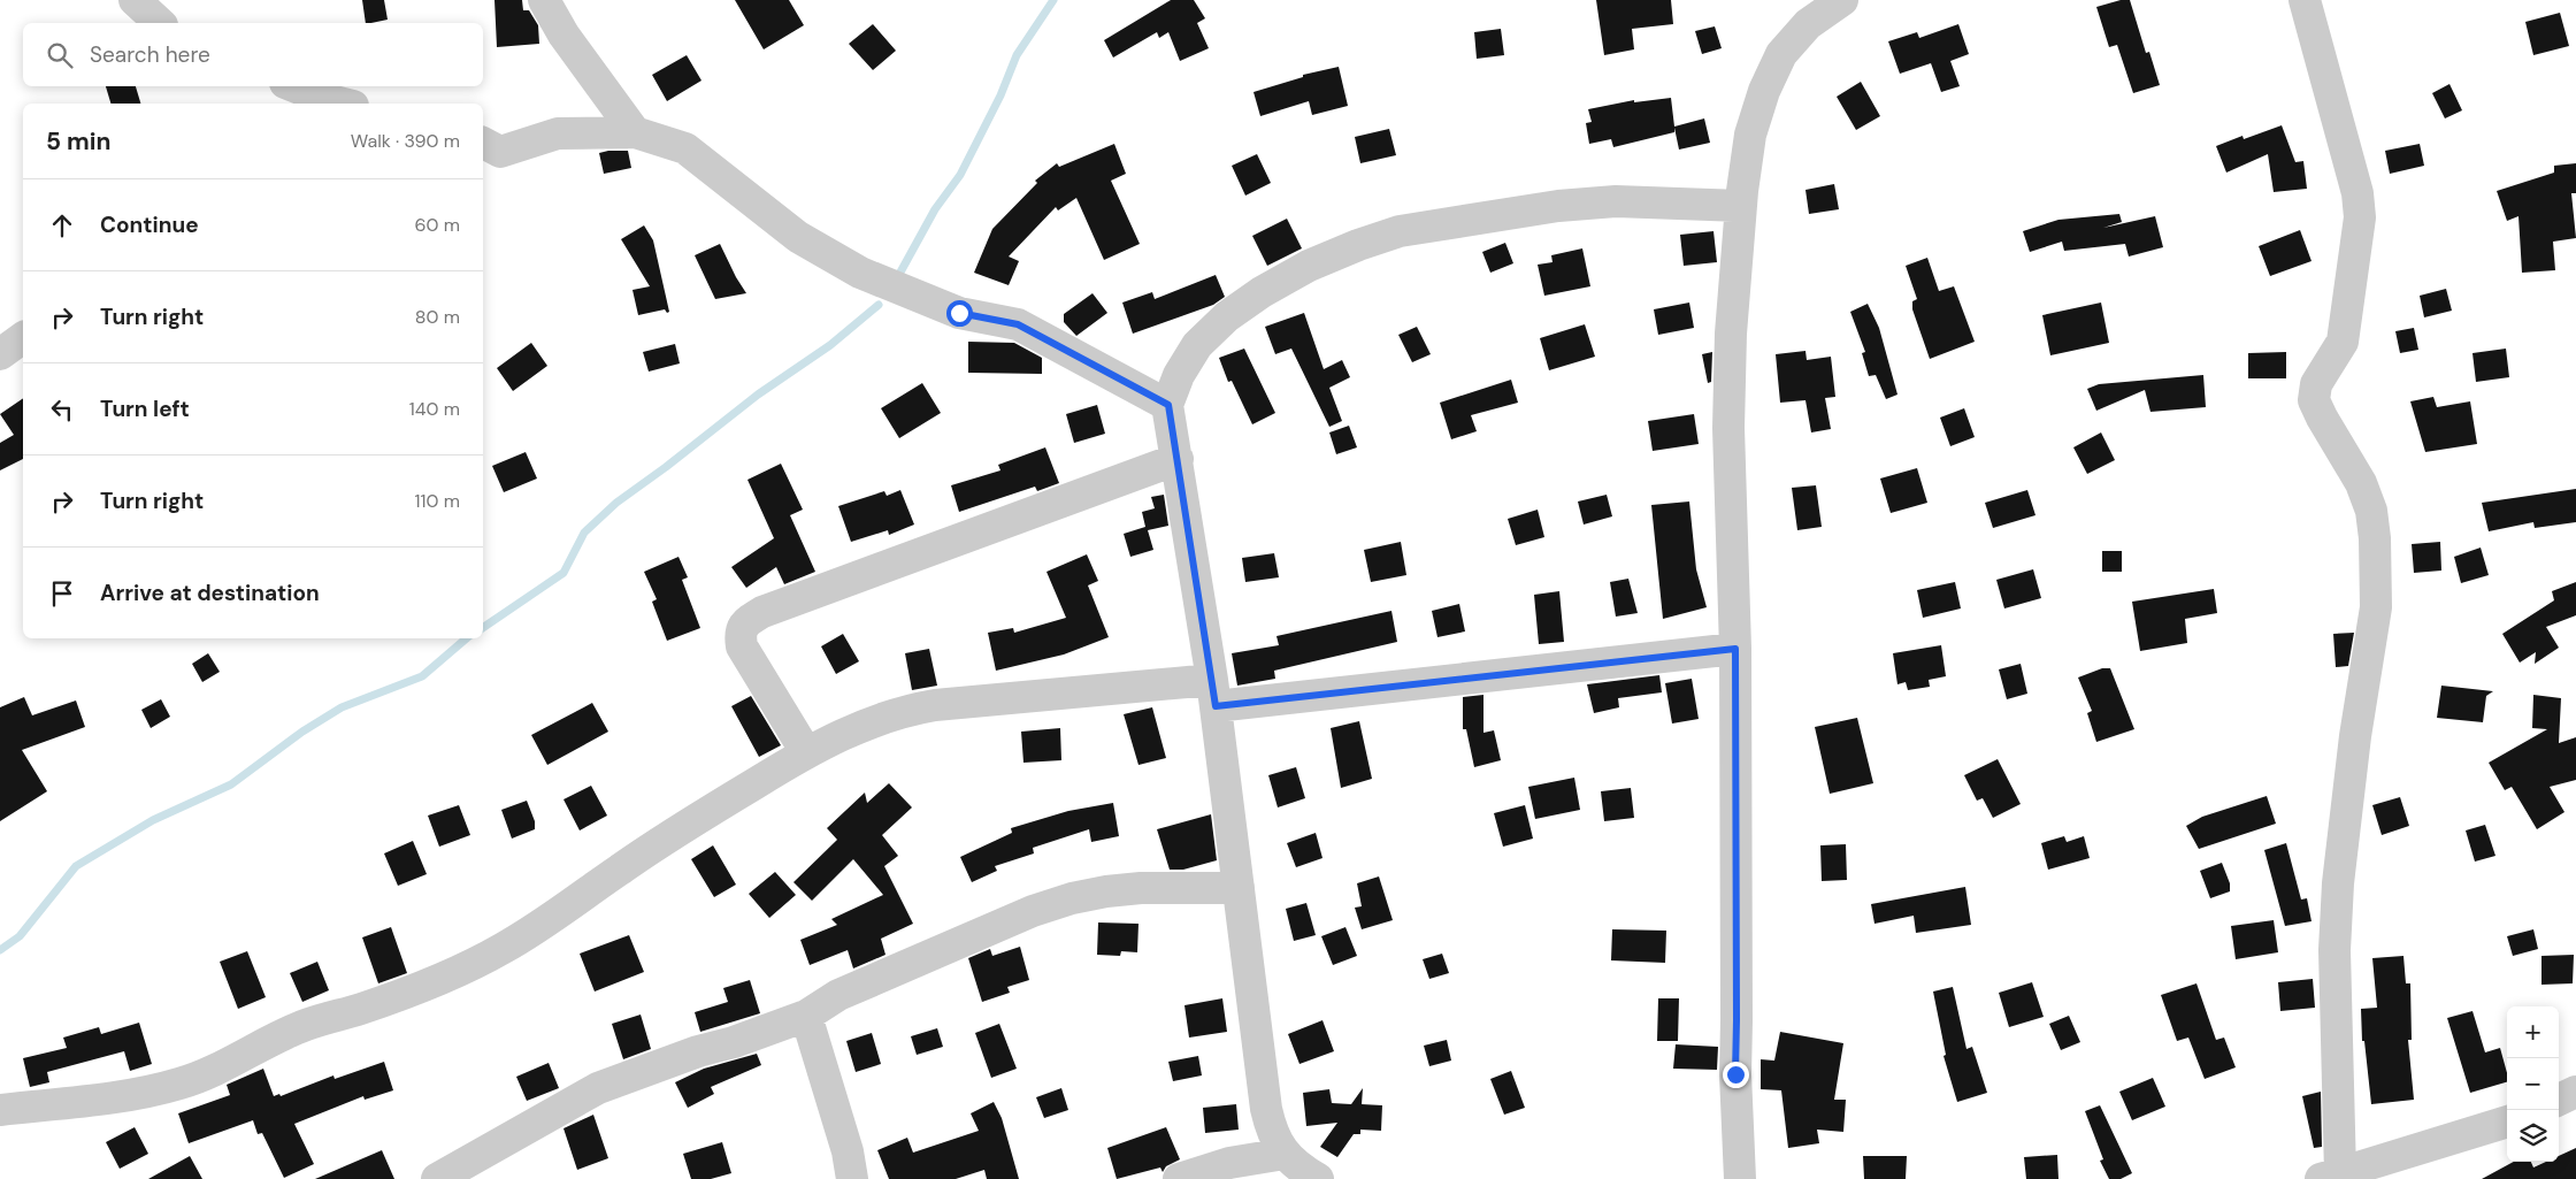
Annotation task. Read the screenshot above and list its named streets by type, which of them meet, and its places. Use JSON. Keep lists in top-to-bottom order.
{
  "page": {
    "search": "Search here",
    "heading": ["5 min", "Walk · 390 m"],
    "list": [
      ["Continue", "60 m"],
      ["Turn right", "80 m"],
      ["Turn left", "140 m"],
      ["Turn right", "110 m"],
      "Arrive at destination"
    ],
    "map_buttons": ["+", "−"]
  }
}
